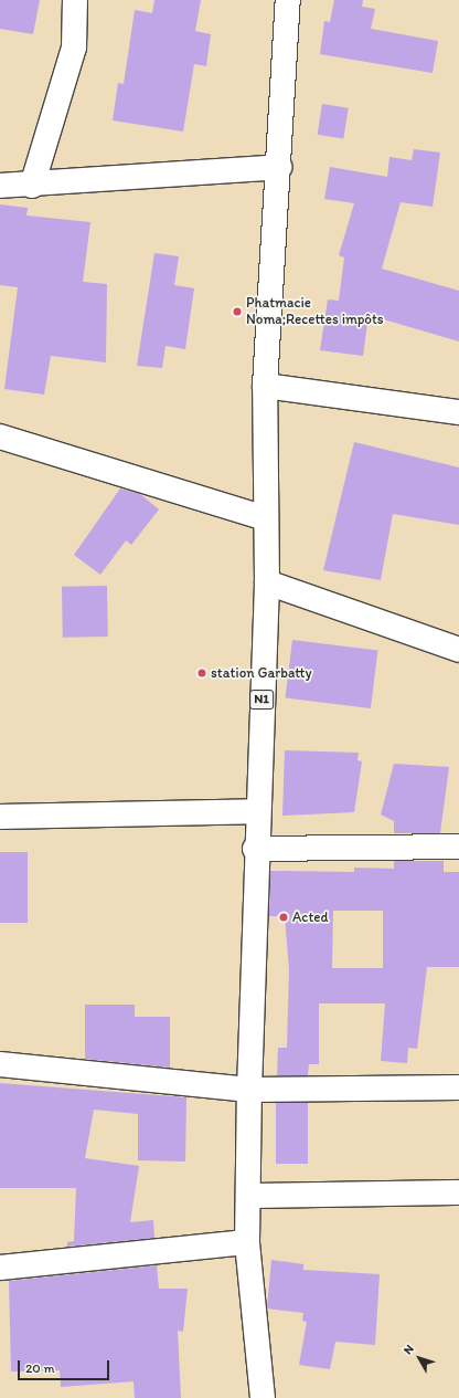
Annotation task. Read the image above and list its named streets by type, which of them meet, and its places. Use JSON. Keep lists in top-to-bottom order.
{
  "streets": {
    "main road": ["N1"]
  },
  "places": ["Phatmacie Noma;Recettes impôts", "station Garbatty", "Acted"],
  "scale_bar": "20 m",
  "north": "top left"
}
